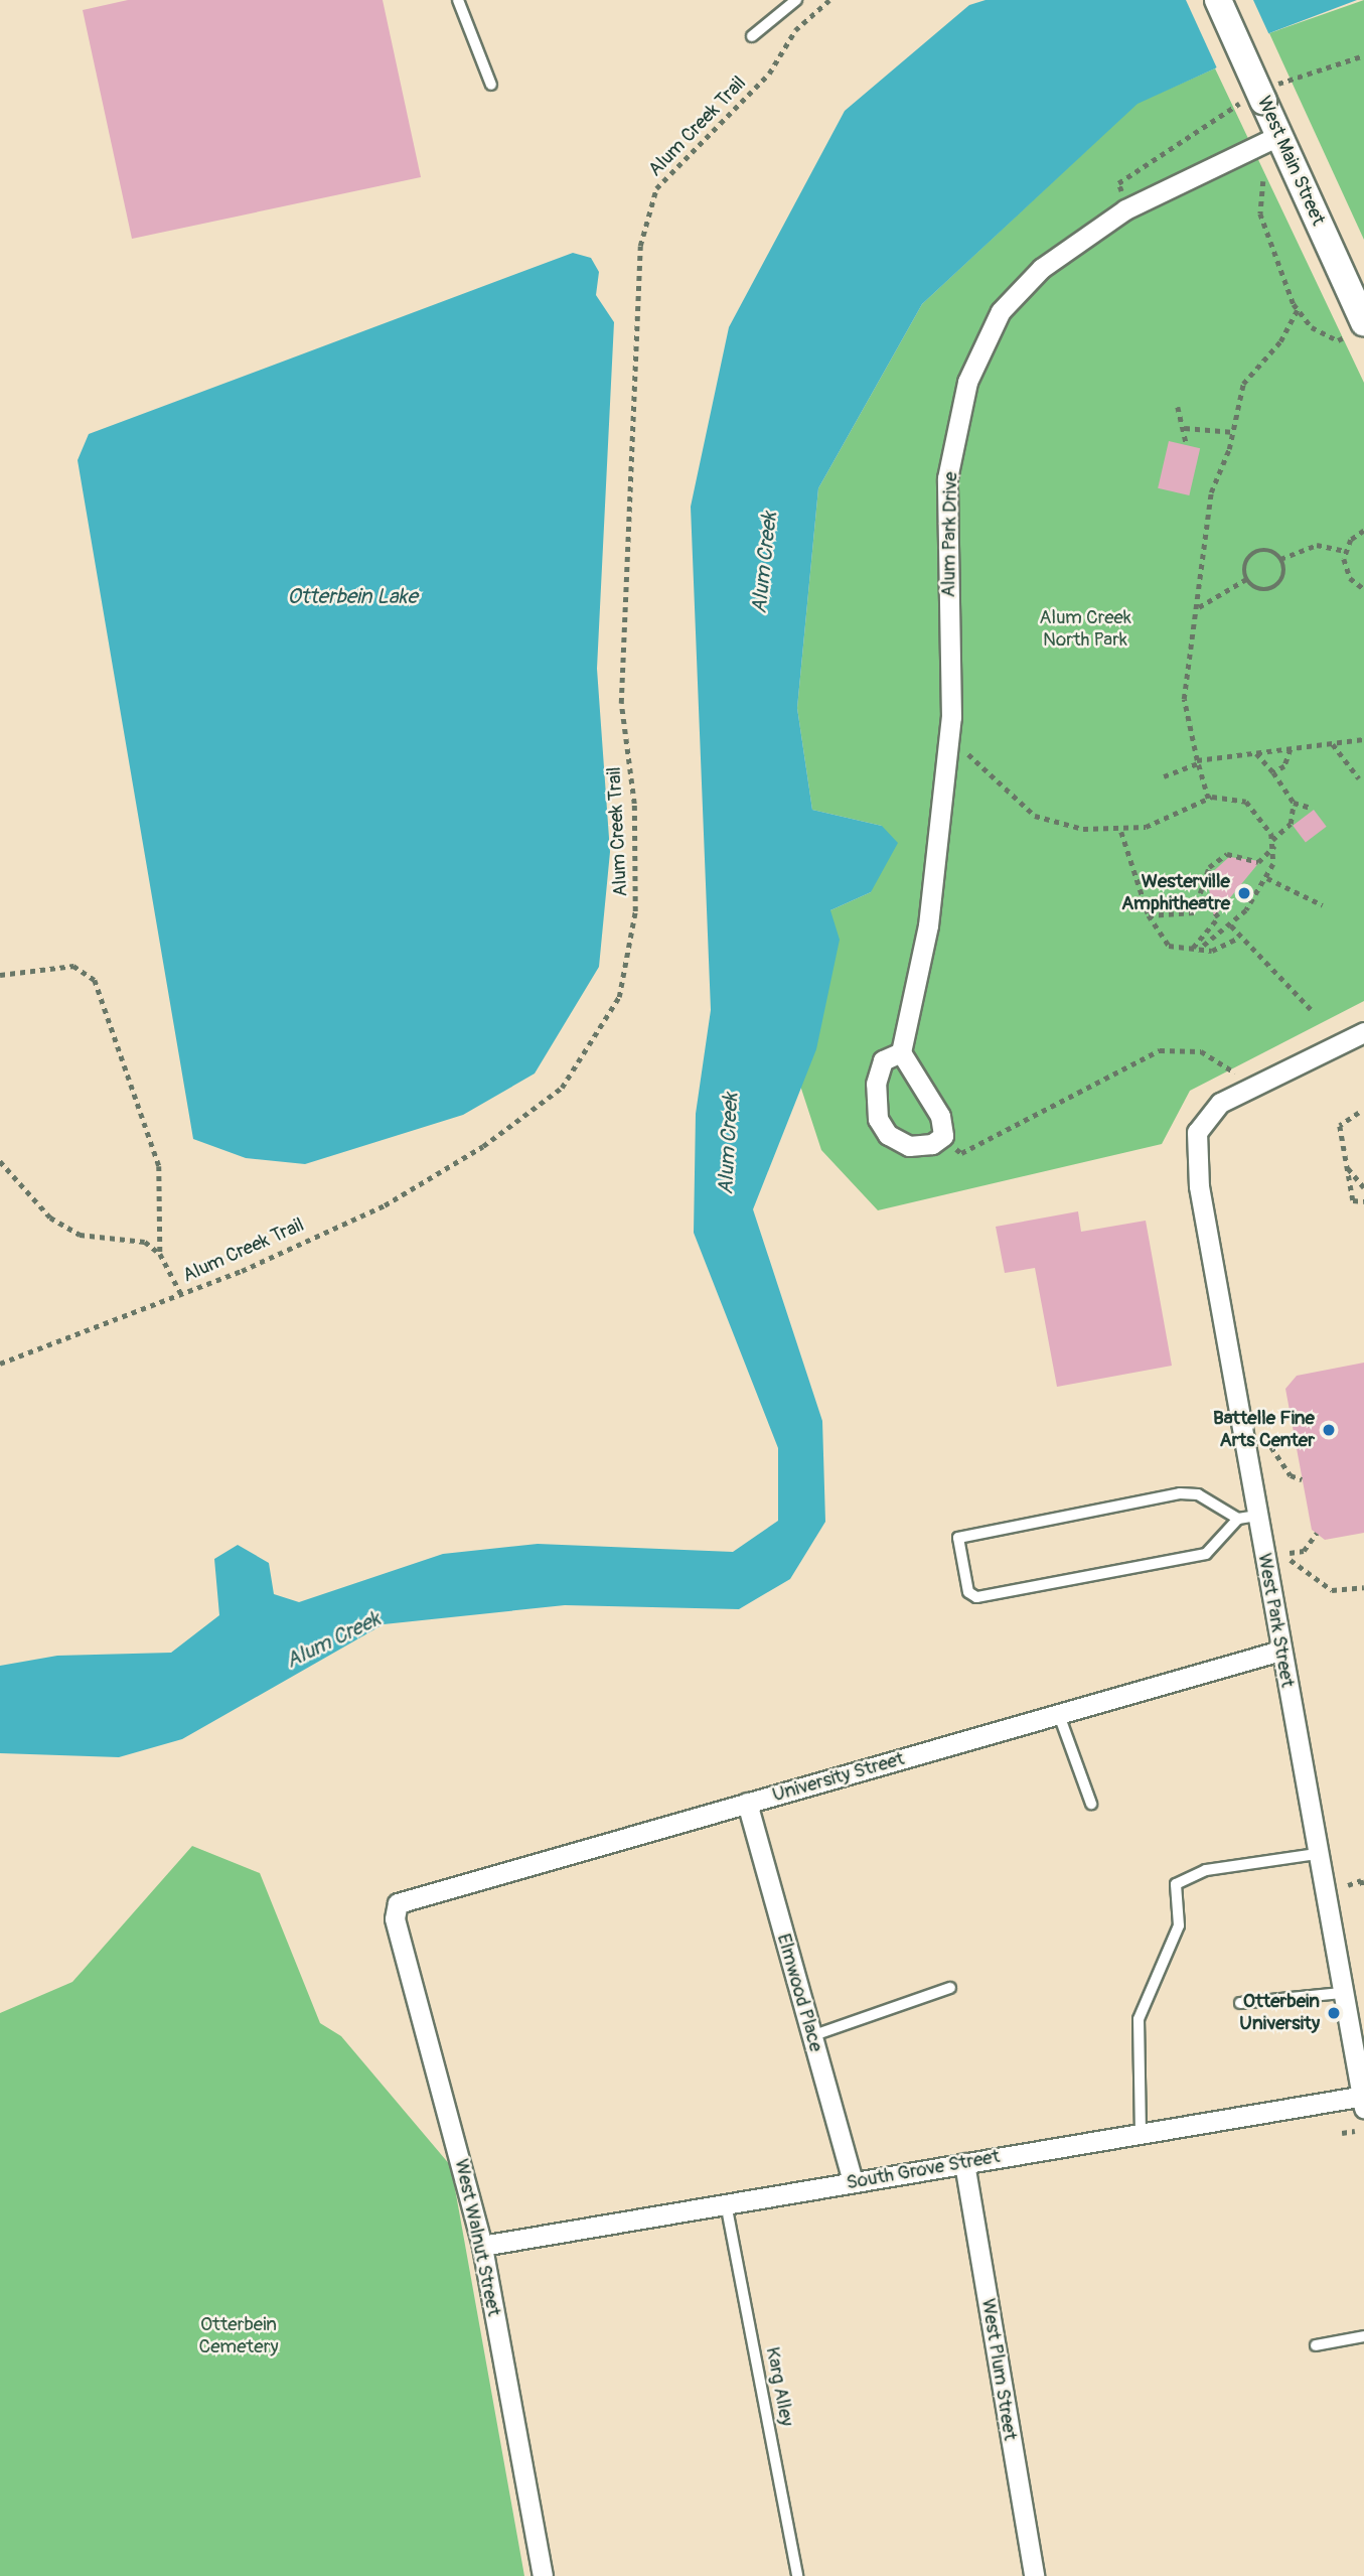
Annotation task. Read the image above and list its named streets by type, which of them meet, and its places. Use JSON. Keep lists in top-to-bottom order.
{
  "streets": {
    "main road": ["West Main Street"],
    "street": [
      "Alum Park Drive",
      "West Park Street",
      "University Street",
      "Elmwood Place",
      "South Grove Street",
      "West Walnut Street",
      "West Plum Street"
    ],
    "lane": ["Karg Alley"],
    "path": ["Alum Creek Trail"]
  },
  "crossings": [
    ["West Main Street", "Alum Park Drive"],
    ["West Park Street", "University Street"],
    ["West Park Street", "South Grove Street"],
    ["University Street", "Elmwood Place"],
    ["University Street", "West Walnut Street"],
    ["Elmwood Place", "South Grove Street"],
    ["South Grove Street", "West Walnut Street"],
    ["South Grove Street", "West Plum Street"],
    ["South Grove Street", "Karg Alley"]
  ],
  "water": ["Alum Creek", "Otterbein Lake"],
  "parks": ["Alum Creek North Park", "Otterbein Cemetery"],
  "places": ["Westerville Amphitheatre", "Battelle Fine Arts Center", "Otterbein University"]
}
